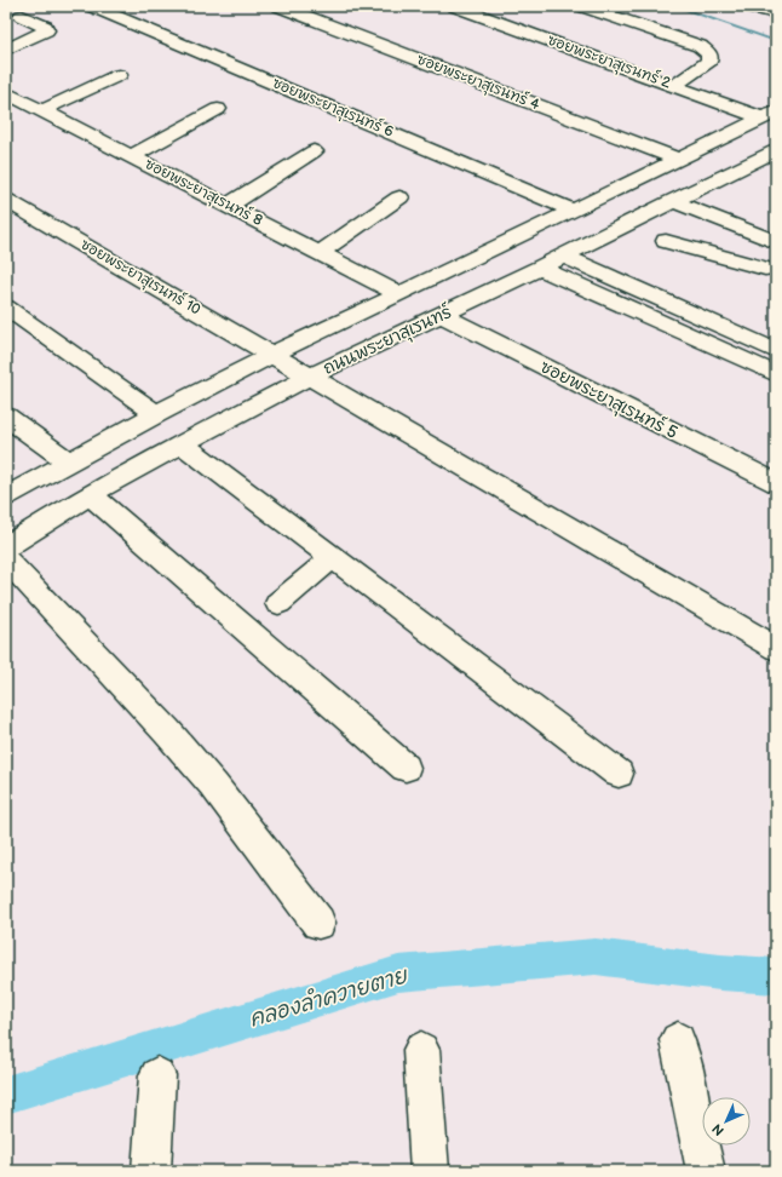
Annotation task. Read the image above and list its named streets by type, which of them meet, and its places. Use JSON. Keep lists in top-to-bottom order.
{
  "streets": {
    "street": [
      "ซอยพระยาสุเรนทร์ 2",
      "ซอยพระยาสุเรนทร์ 4",
      "ซอยพระยาสุเรนทร์ 6",
      "ซอยพระยาสุเรนทร์ 8",
      "ซอยพระยาสุเรนทร์ 10",
      "ถนนพระยาสุเรนทร์",
      "ซอยพระยาสุเรนทร์ 5"
    ]
  },
  "crossings": [
    ["ซอยพระยาสุเรนทร์ 10", "ถนนพระยาสุเรนทร์"],
    ["ถนนพระยาสุเรนทร์", "ซอยพระยาสุเรนทร์ 5"]
  ],
  "water": ["คลองลำควายตาย"],
  "north": "bottom left"
}
